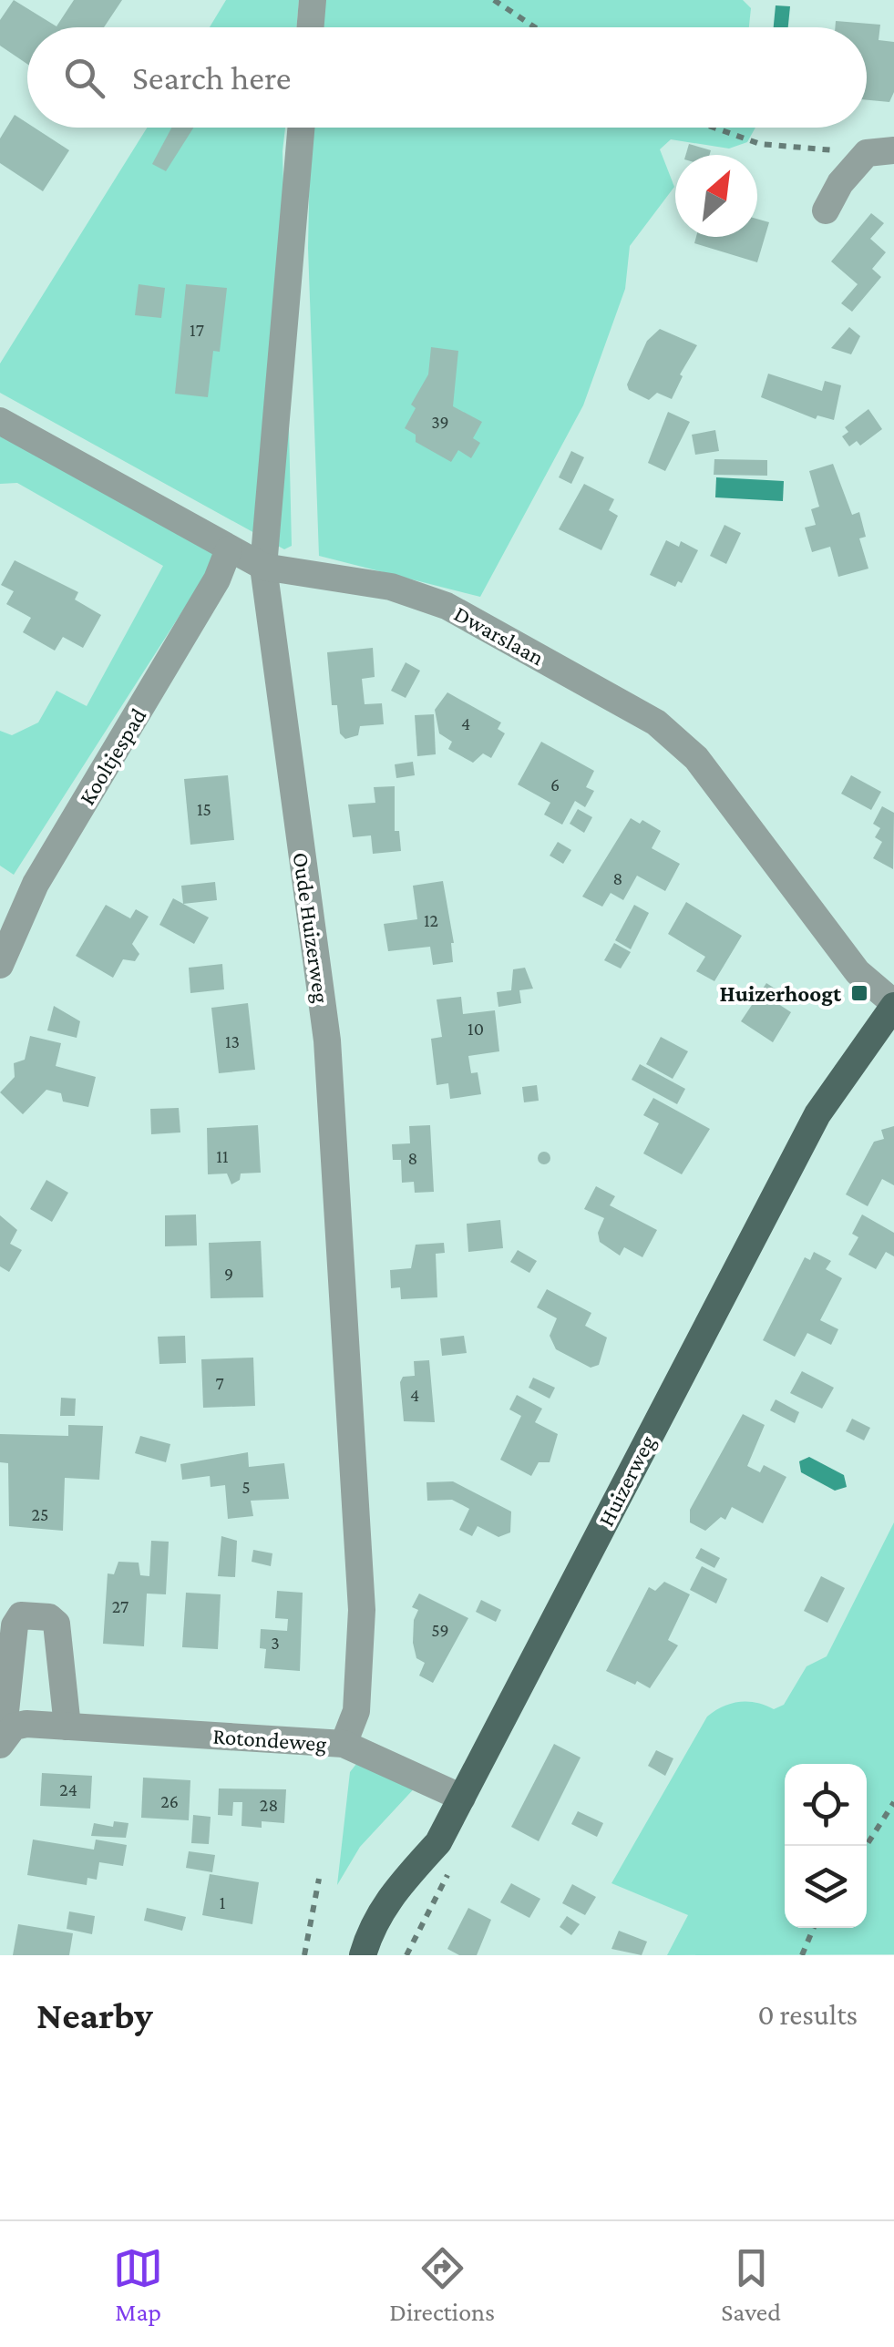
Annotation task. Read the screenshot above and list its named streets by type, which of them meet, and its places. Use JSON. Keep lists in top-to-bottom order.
{
  "streets": {
    "main road": ["Huizerweg"],
    "street": [
      "Dwarslaan",
      "Kooltjespad",
      "Oude Huizerweg",
      "Rotondeweg"
    ]
  },
  "crossings": [
    ["Dwarslaan", "Kooltjespad"],
    ["Dwarslaan", "Oude Huizerweg"],
    ["Dwarslaan", "Huizerweg"],
    ["Oude Huizerweg", "Rotondeweg"],
    ["Huizerweg", "Rotondeweg"]
  ],
  "places": {
    "transit": ["Huizerhoogt"]
  },
  "house_numbers": [
    "17",
    "39",
    "4",
    "6",
    "15",
    "8",
    "12",
    "10",
    "13",
    "11",
    "8",
    "9",
    "7",
    "4",
    "5",
    "25",
    "27",
    "59",
    "3",
    "24",
    "26",
    "28",
    "1"
  ],
  "north": "top right",
  "page": {
    "search": "Search here",
    "heading": ["Nearby", "0 results"],
    "nav": ["Map", "Directions", "Saved"]
  }
}
